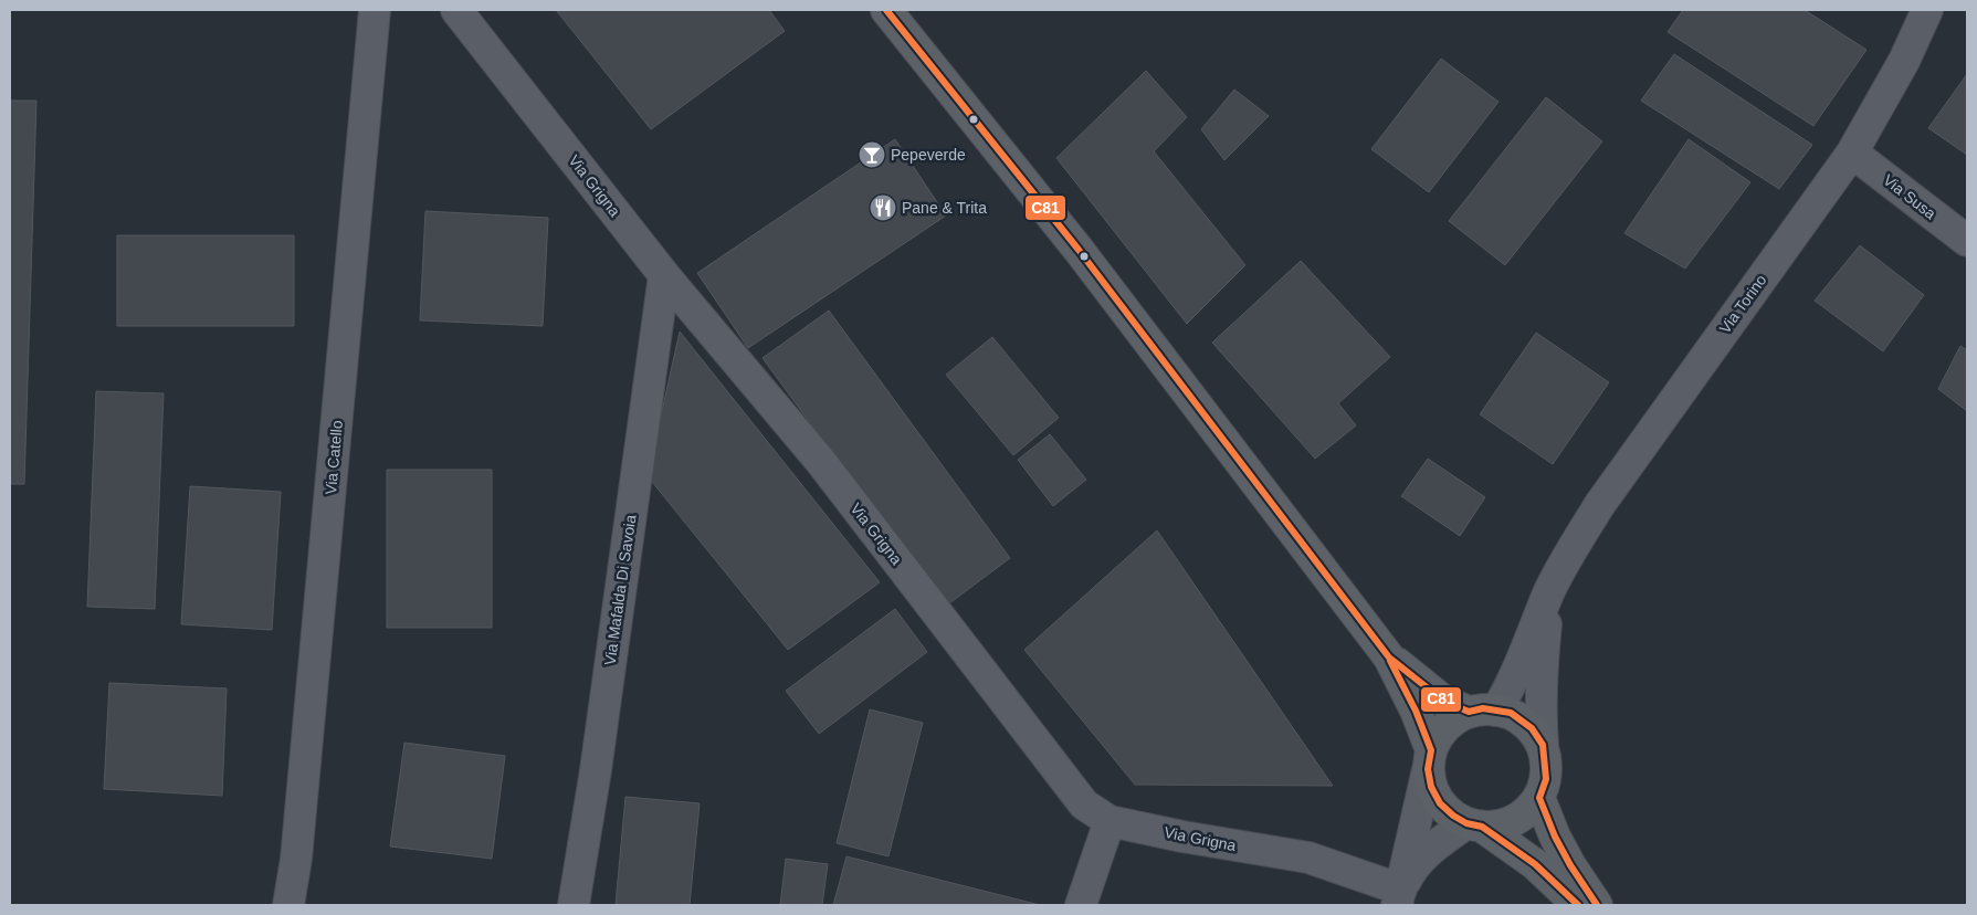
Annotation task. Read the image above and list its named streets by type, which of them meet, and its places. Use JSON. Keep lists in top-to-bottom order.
{
  "streets": {
    "street": [
      "Via Grigna",
      "Via Susa",
      "Via Torino",
      "Via Catello",
      "Via Mafalda Di Savoia"
    ]
  },
  "crossings": [
    ["Via Grigna", "Via Mafalda Di Savoia"],
    ["Via Susa", "Via Torino"]
  ],
  "places": {
    "bar": ["Pepeverde"],
    "restaurant": ["Pane & Trita"]
  },
  "lines": ["transit line C81"]
}
